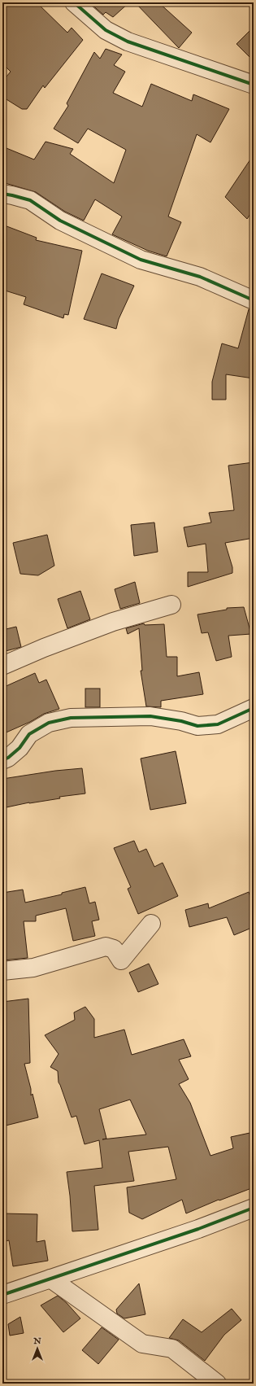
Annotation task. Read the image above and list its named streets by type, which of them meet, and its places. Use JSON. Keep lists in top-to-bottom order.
{
  "north": "top"
}
